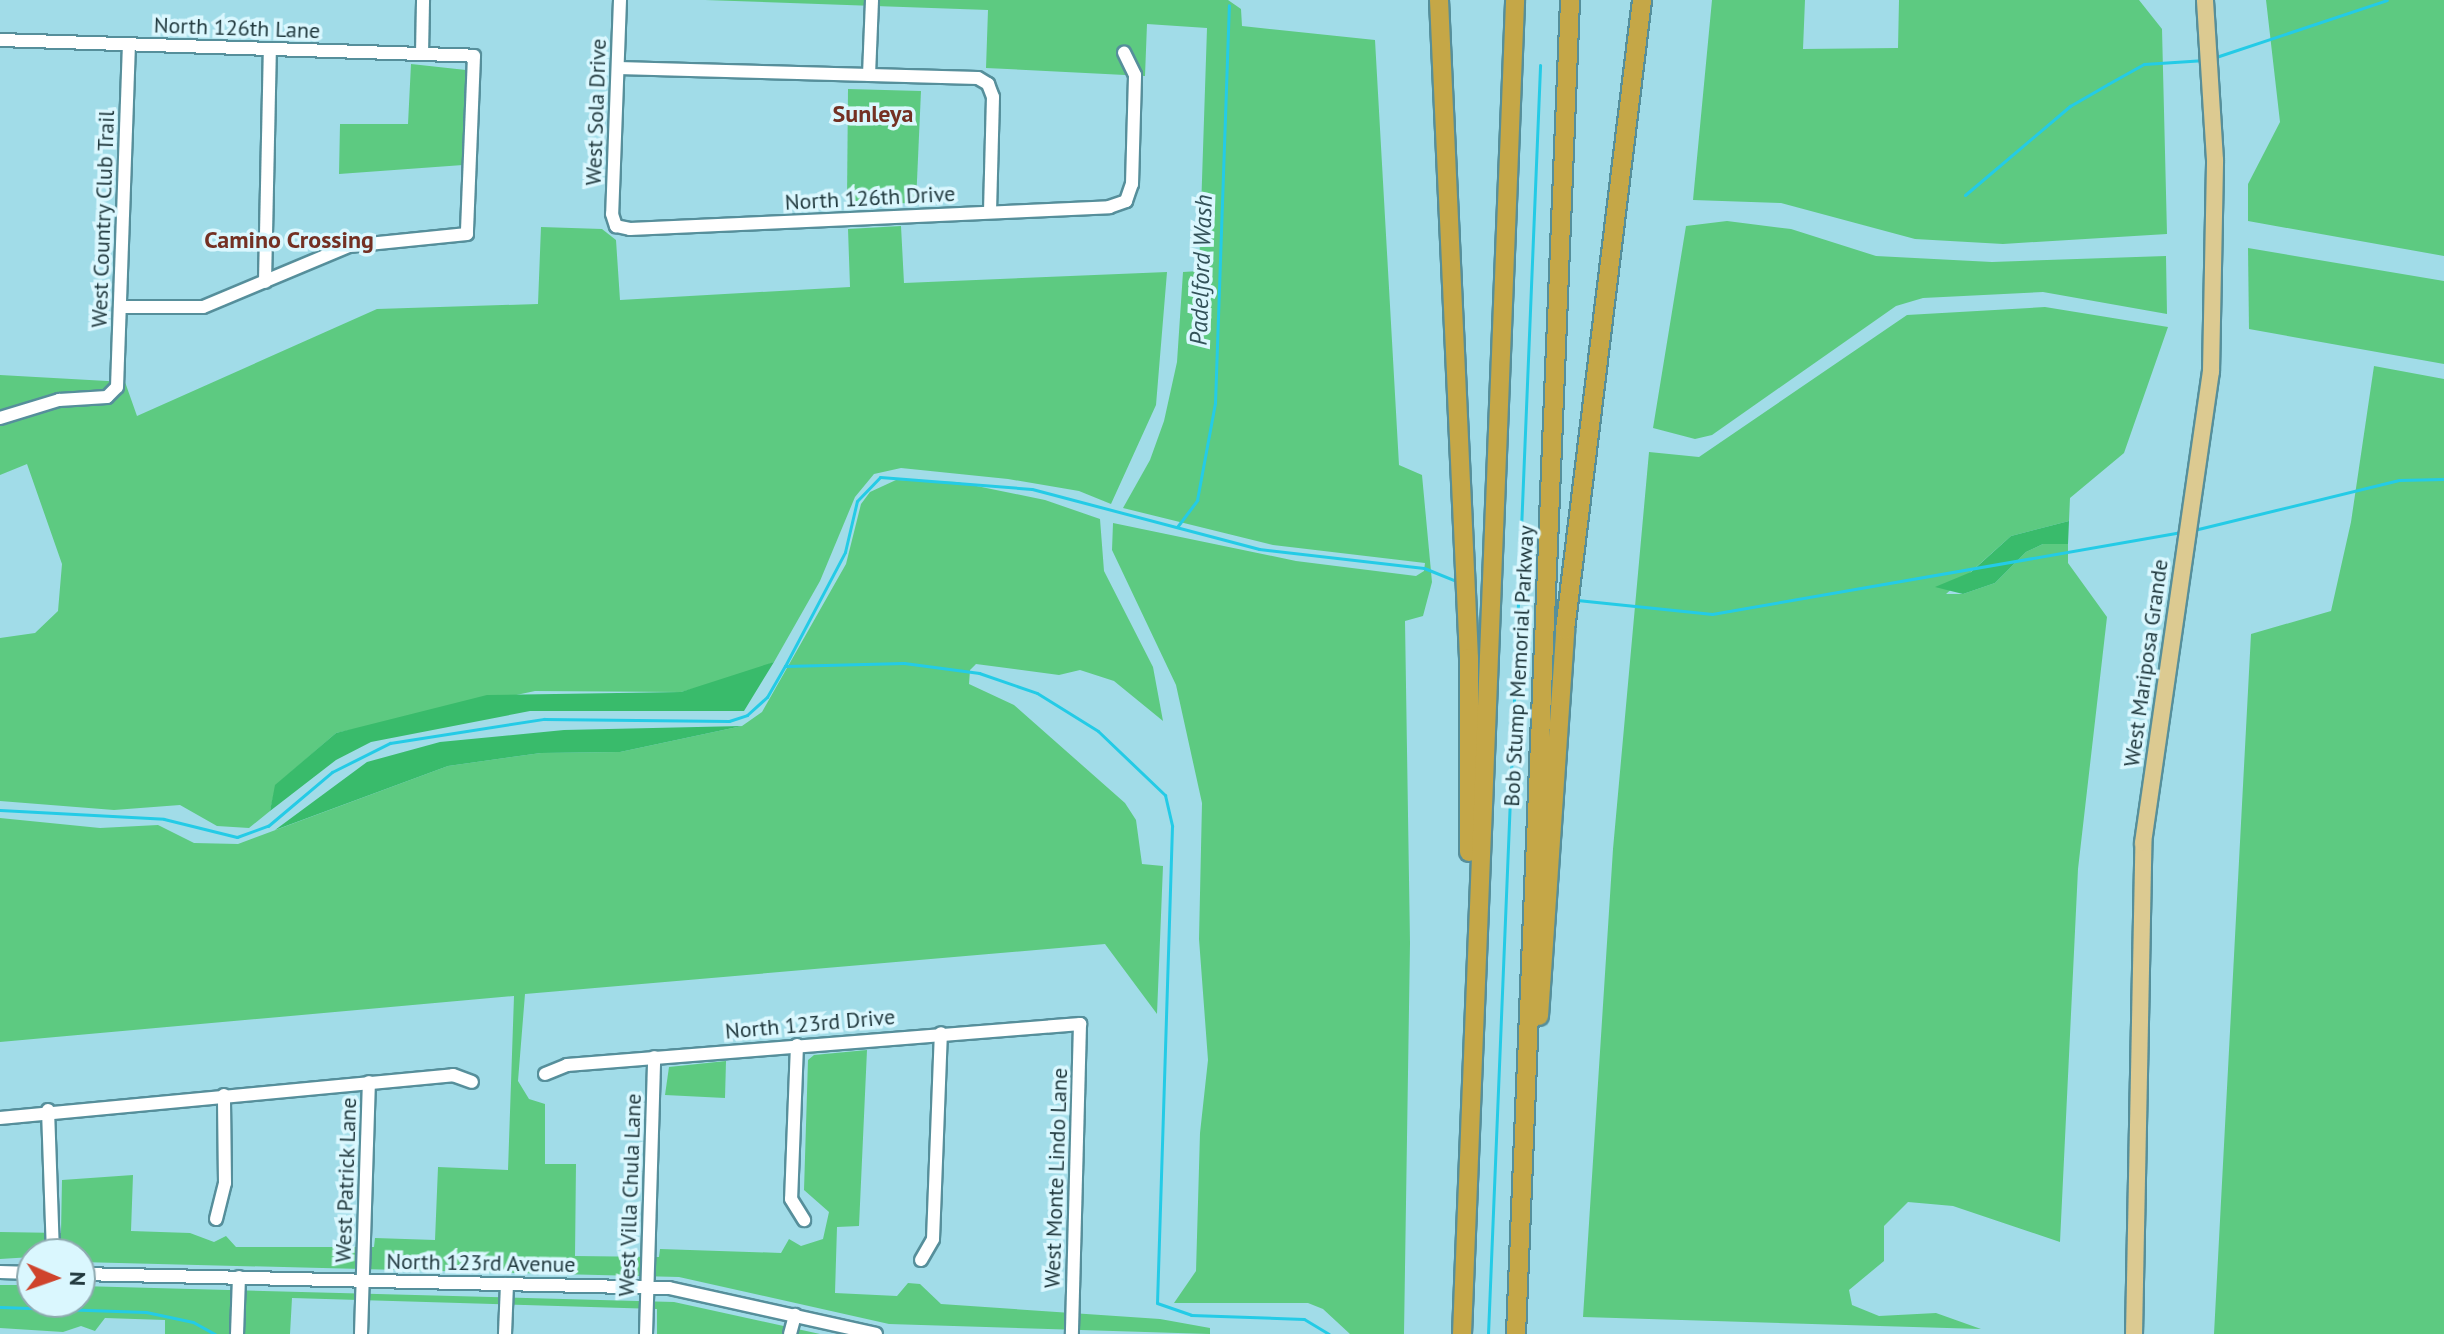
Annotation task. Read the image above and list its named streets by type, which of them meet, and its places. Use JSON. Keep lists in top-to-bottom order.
{
  "streets": {
    "highway": ["Bob Stump Memorial Parkway"],
    "main road": ["West Mariposa Grande"],
    "street": [
      "North 126th Lane",
      "West Sola Drive",
      "North 126th Drive",
      "West Country Club Trail",
      "North 123rd Drive",
      "West Monte Lindo Lane",
      "West Patrick Lane",
      "West Villa Chula Lane",
      "North 123rd Avenue"
    ]
  },
  "crossings": [
    ["North 126th Lane", "West Country Club Trail"],
    ["West Sola Drive", "North 126th Drive"],
    ["North 123rd Drive", "West Monte Lindo Lane"],
    ["North 123rd Drive", "West Villa Chula Lane"],
    ["West Patrick Lane", "North 123rd Avenue"],
    ["West Villa Chula Lane", "North 123rd Avenue"]
  ],
  "districts": ["Sunleya", "Camino Crossing"],
  "water": ["Padelford Wash"],
  "north": "right"
}
